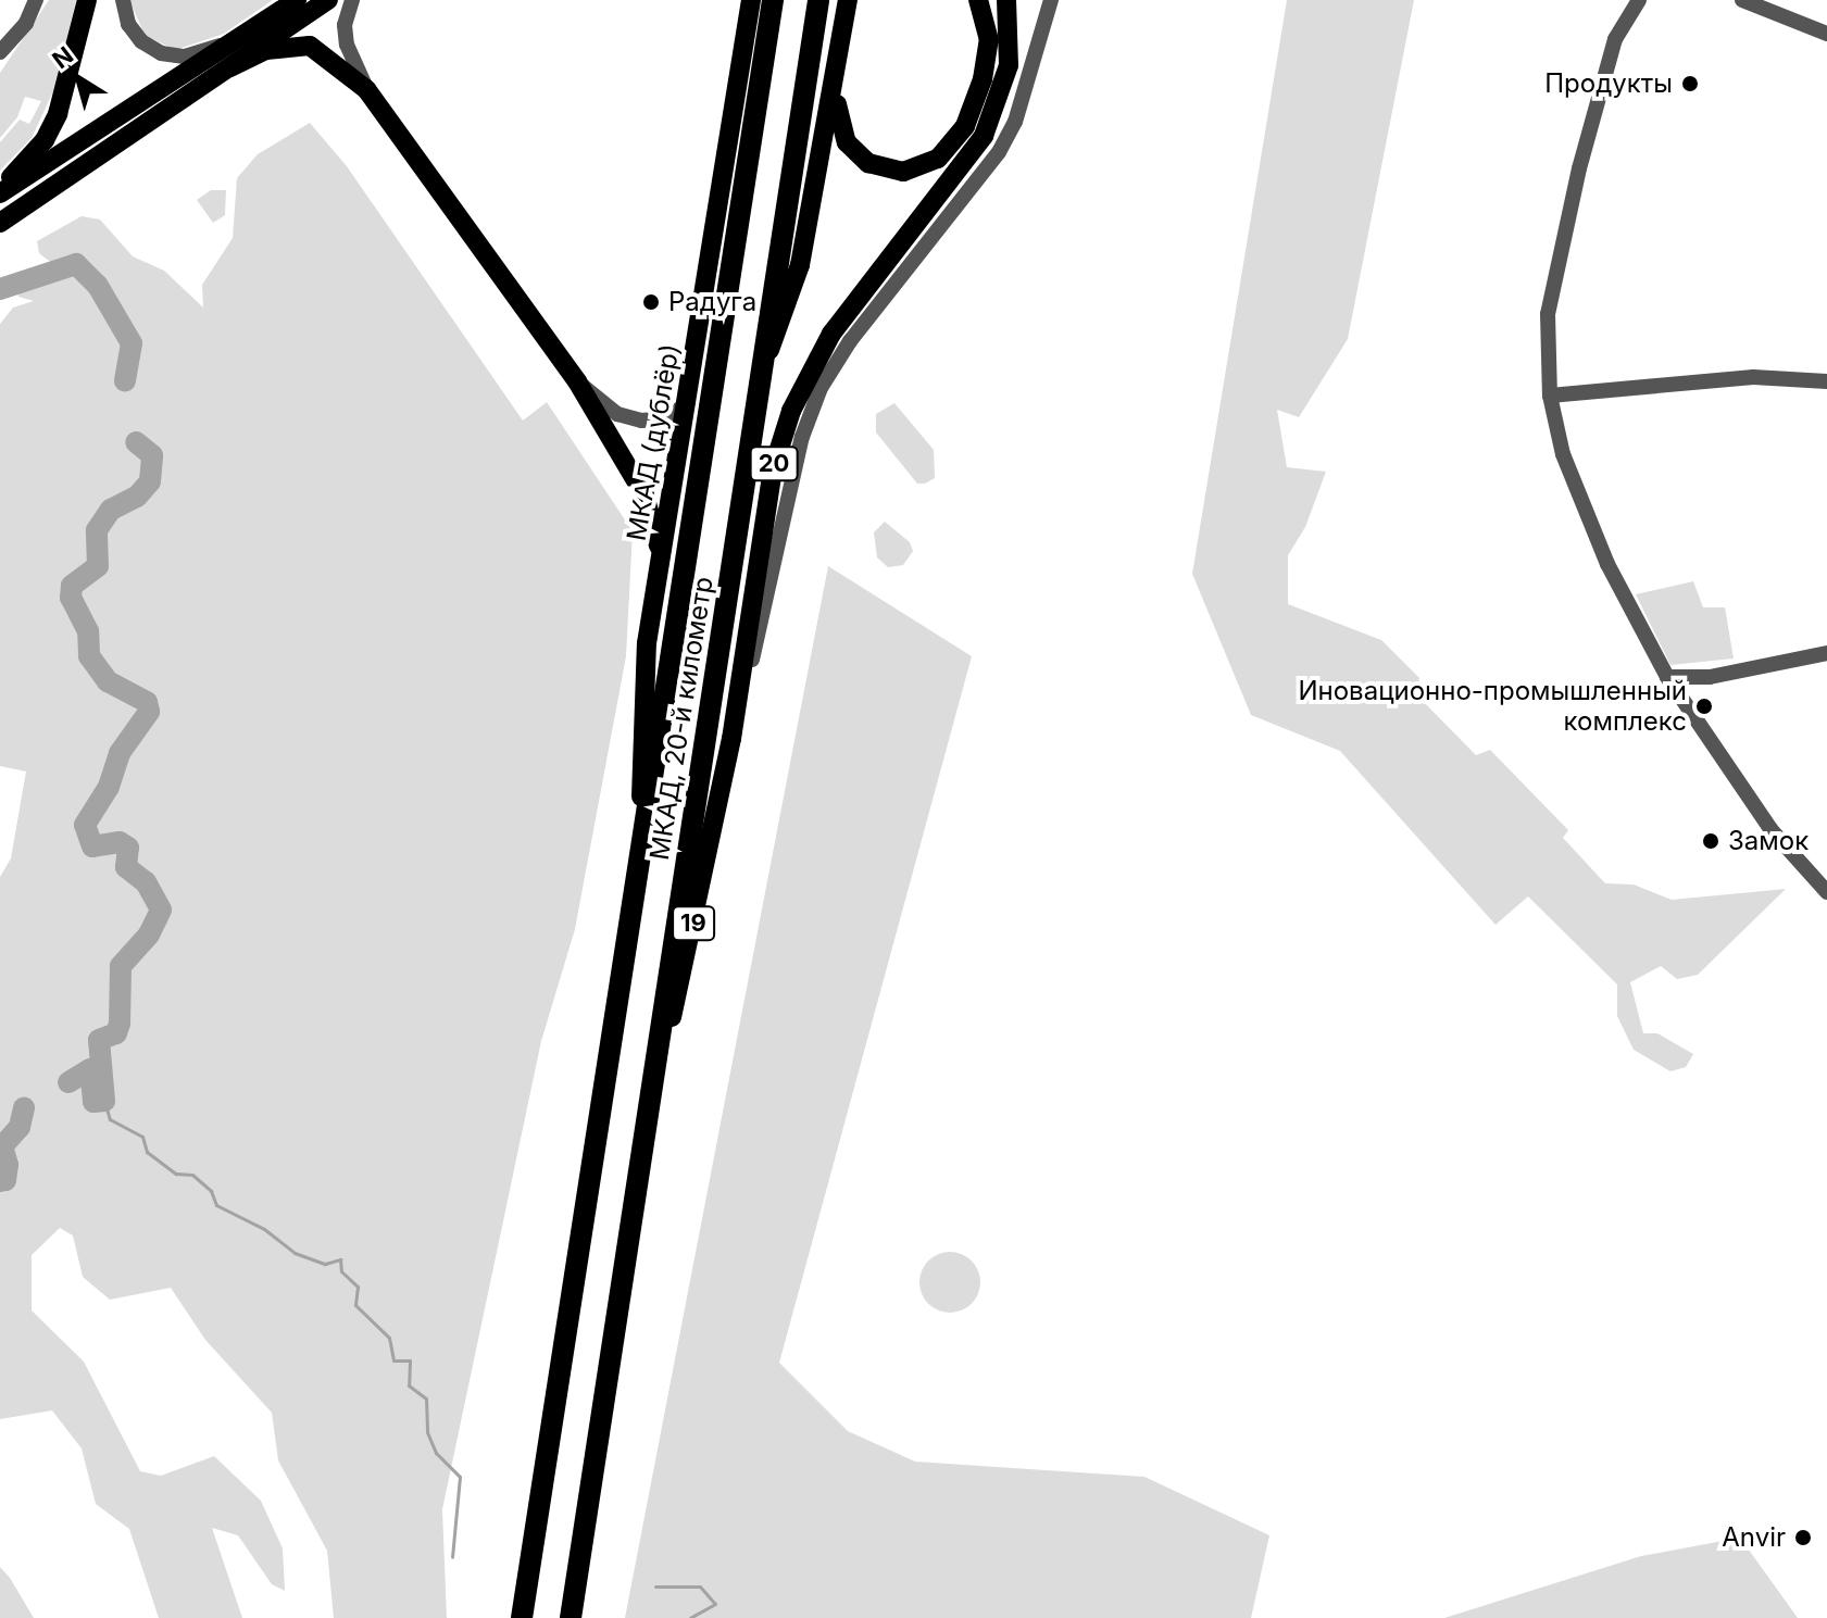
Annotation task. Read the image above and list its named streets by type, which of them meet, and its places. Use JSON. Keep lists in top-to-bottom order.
{
  "streets": {
    "highway": ["МКАД, 20-й километр"],
    "main road": ["МКАД (дублёр)", "20", "19"]
  },
  "crossings": [
    ["МКАД (дублёр)", "МКАД, 20-й километр"],
    ["20", "19"],
    ["МКАД, 20-й километр", "19"]
  ],
  "places": [
    "Продукты",
    "Радуга",
    "Иновационно-промышленный комплекс",
    "Замок",
    "Anvir"
  ],
  "north": "top left"
}
